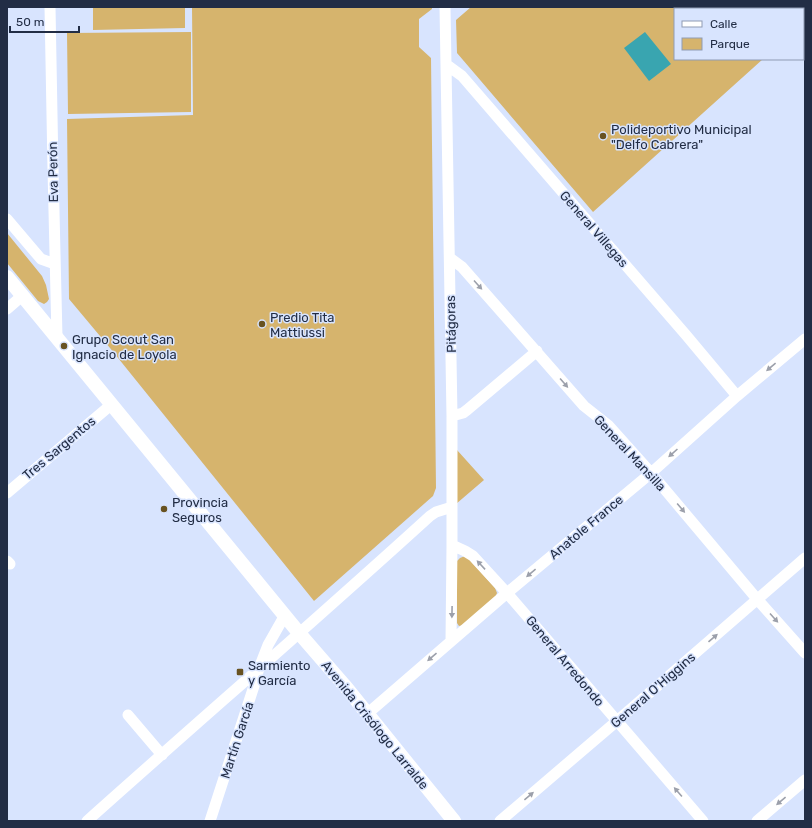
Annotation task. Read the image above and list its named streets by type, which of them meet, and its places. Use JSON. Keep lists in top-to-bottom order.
{
  "streets": {
    "main road": ["Avenida Crisólogo Larralde"],
    "street": [
      "Eva Perón",
      "General Villegas",
      "Pitágoras",
      "Tres Sargentos",
      "General Mansilla",
      "Anatole France",
      "General Arredondo",
      "General O'Higgins",
      "Martín García"
    ]
  },
  "crossings": [
    ["Eva Perón", "Avenida Crisólogo Larralde"],
    ["General Villegas", "Pitágoras"],
    ["General Villegas", "Anatole France"],
    ["Pitágoras", "General Mansilla"],
    ["Pitágoras", "Anatole France"],
    ["Pitágoras", "General Arredondo"],
    ["Tres Sargentos", "Avenida Crisólogo Larralde"],
    ["General Mansilla", "Anatole France"],
    ["General Mansilla", "General O'Higgins"],
    ["Anatole France", "General Arredondo"],
    ["Anatole France", "Avenida Crisólogo Larralde"],
    ["General Arredondo", "General O'Higgins"],
    ["Avenida Crisólogo Larralde", "Martín García"]
  ],
  "one_way": [
    "General Mansilla",
    "Anatole France",
    "General Arredondo",
    "General O'Higgins"
  ],
  "places": {
    "other": [
      "Polideportivo Municipal \"Delfo Cabrera\"",
      "Predio Tita Mattiussi",
      "Grupo Scout San Ignacio de Loyola",
      "Provincia Seguros"
    ],
    "transit": ["Sarmiento y García"]
  },
  "legend": ["Calle", "Parque"],
  "scale_bar": "50 m"
}
